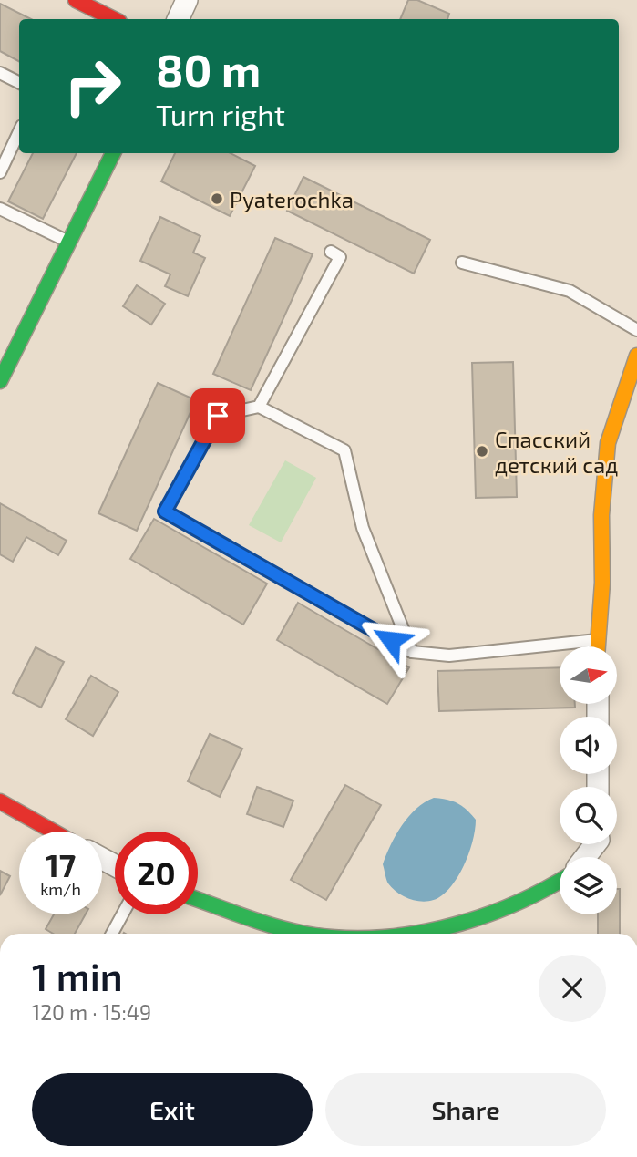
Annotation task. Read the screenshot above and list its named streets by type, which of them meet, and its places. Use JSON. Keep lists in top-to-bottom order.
{
  "places": ["Pyaterochka", "Спасский детский сад"],
  "north": "right",
  "page": {
    "turn": ["80 m", "Turn right"],
    "speed": "17 km/h",
    "limit": "20",
    "heading": ["1 min", "120 m · 15:49"],
    "buttons": ["Exit", "Share"]
  }
}
